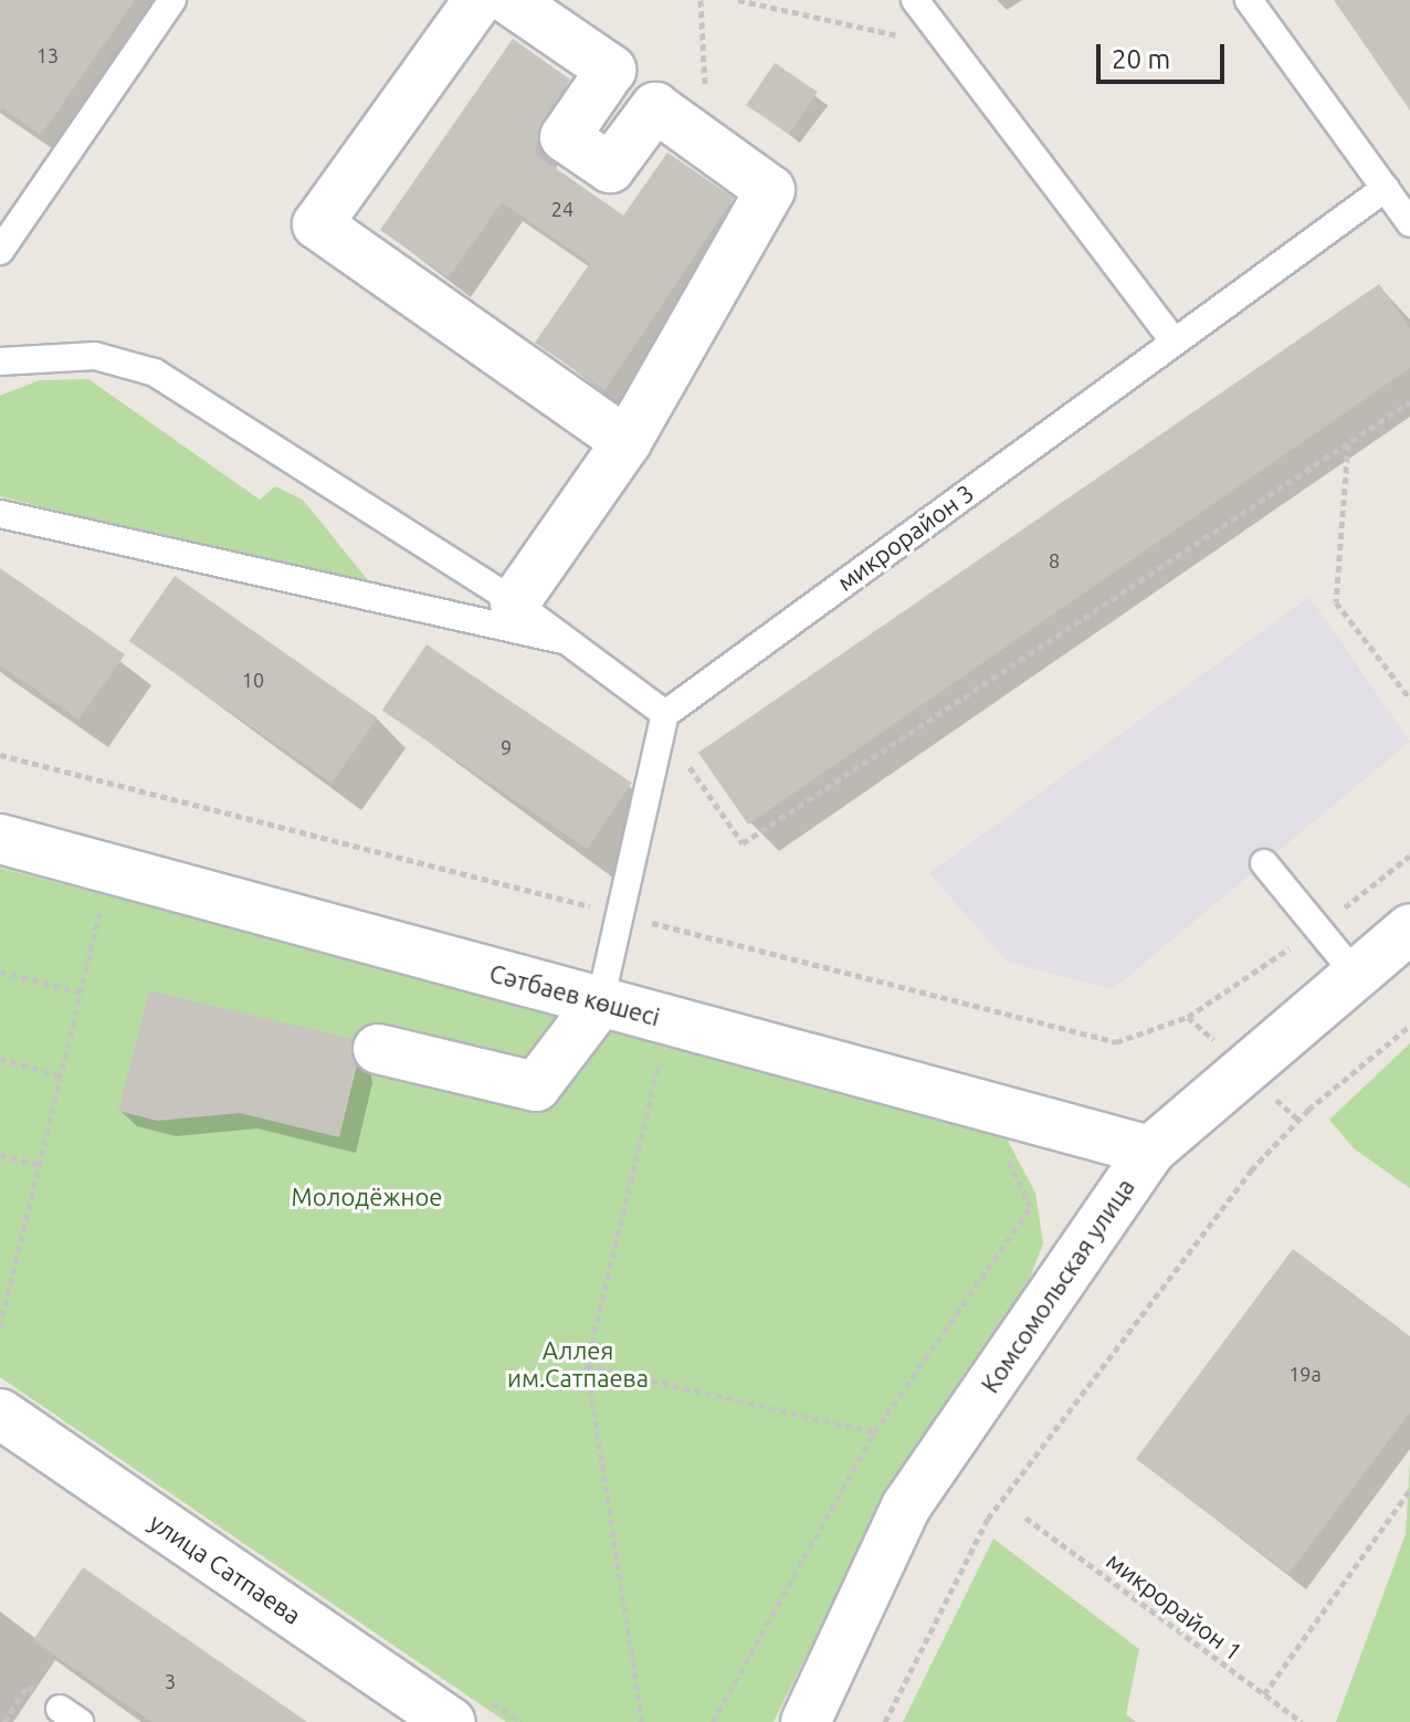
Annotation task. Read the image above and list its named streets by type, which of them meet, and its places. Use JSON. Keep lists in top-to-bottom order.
{
  "streets": {
    "street": ["Сәтбаев көшесі", "Комсомольская улица", "улица Сатпаева"],
    "lane": ["микрорайон 3"],
    "path": ["микрорайон 1"]
  },
  "crossings": [
    ["Сәтбаев көшесі", "Комсомольская улица"]
  ],
  "parks": ["Молодёжное", "Аллея им.Сатпаева"],
  "house_numbers": [
    "13",
    "24",
    "8",
    "10",
    "9",
    "19а",
    "3"
  ],
  "scale_bar": "20 m"
}
